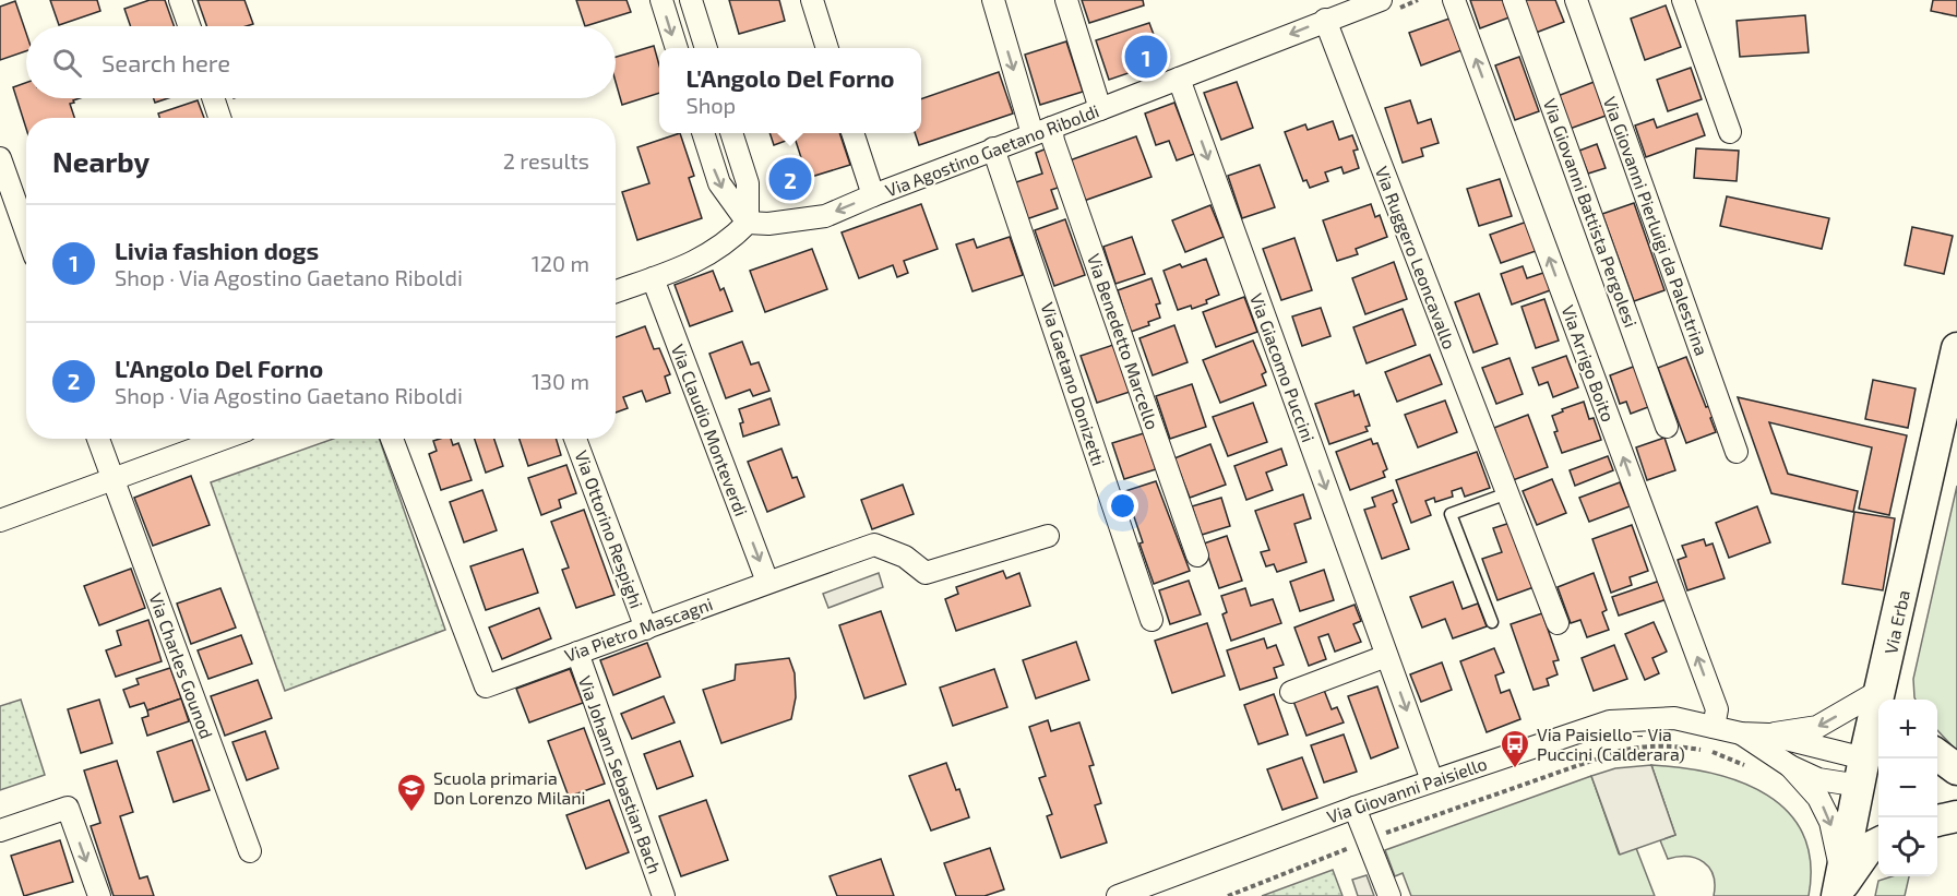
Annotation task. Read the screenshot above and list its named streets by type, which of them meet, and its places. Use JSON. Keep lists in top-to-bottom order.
{
  "streets": {
    "main road": ["Via Erba"],
    "street": [
      "Via Agostino Gaetano Riboldi",
      "Via Giovanni Battista Pergolesi",
      "Via Giovanni Pierluigi da Palestrina",
      "Via Ruggero Leoncavallo",
      "Via Benedetto Marcello",
      "Via Arrigo Boito",
      "Via Giacomo Puccini",
      "Via Gaetano Donizetti",
      "Via Claudio Monteverdi",
      "Via Ottorino Respighi",
      "Via Pietro Mascagni",
      "Via Charles Gounod",
      "Via Johann Sebastian Bach",
      "Via Giovanni Paisiello"
    ]
  },
  "crossings": [
    ["Via Agostino Gaetano Riboldi", "Via Ruggero Leoncavallo"],
    ["Via Agostino Gaetano Riboldi", "Via Benedetto Marcello"],
    ["Via Agostino Gaetano Riboldi", "Via Giacomo Puccini"],
    ["Via Agostino Gaetano Riboldi", "Via Gaetano Donizetti"],
    ["Via Arrigo Boito", "Via Giovanni Paisiello"],
    ["Via Giacomo Puccini", "Via Giovanni Paisiello"],
    ["Via Claudio Monteverdi", "Via Pietro Mascagni"],
    ["Via Ottorino Respighi", "Via Pietro Mascagni"],
    ["Via Pietro Mascagni", "Via Johann Sebastian Bach"]
  ],
  "one_way": [
    "Via Agostino Gaetano Riboldi",
    "Via Arrigo Boito",
    "Via Giacomo Puccini",
    "Via Claudio Monteverdi"
  ],
  "places": {
    "bus stop": ["Via Paisiello - Via Puccini (Calderara)"],
    "school or university": ["Scuola primaria Don Lorenzo Milani"]
  },
  "page": {
    "search": "Search here",
    "pins": ["1", "2"],
    "popup": ["L'Angolo Del Forno", "Shop"],
    "heading": ["Nearby", "2 results"],
    "list": [
      {
        "mark": "1",
        "name": "Livia fashion dogs",
        "note": "Shop · Via Agostino Gaetano Riboldi",
        "value": "120 m"
      },
      {
        "mark": "2",
        "name": "L'Angolo Del Forno",
        "note": "Shop · Via Agostino Gaetano Riboldi",
        "value": "130 m"
      }
    ],
    "map_buttons": ["+", "−"]
  }
}
